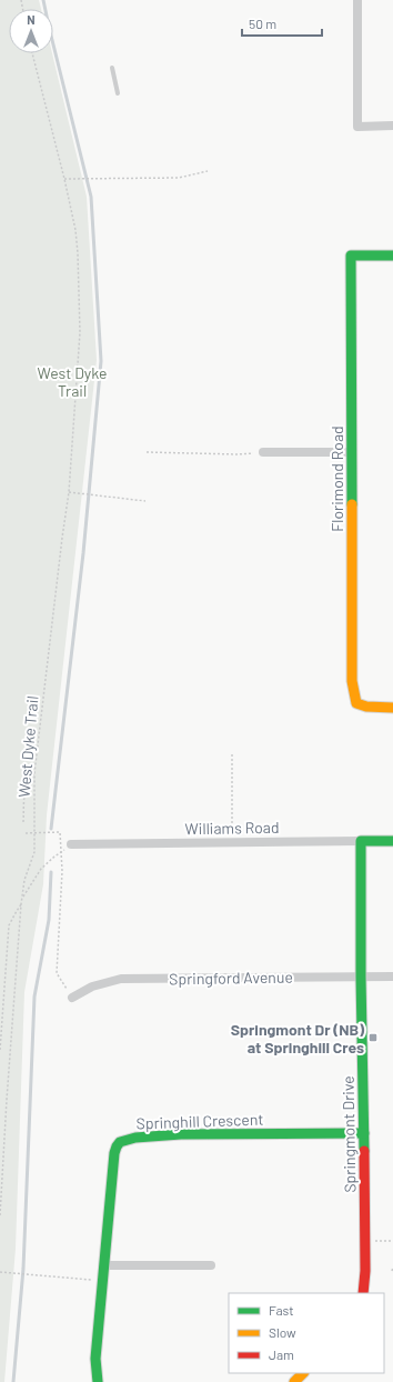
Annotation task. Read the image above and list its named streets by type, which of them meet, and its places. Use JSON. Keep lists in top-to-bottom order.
{
  "streets": {
    "street": [
      "Florimond Road",
      "Williams Road",
      "Springford Avenue",
      "Springhill Crescent",
      "Springmont Drive"
    ],
    "path": ["West Dyke Trail"]
  },
  "crossings": [
    ["Williams Road", "Springmont Drive"],
    ["Springford Avenue", "Springmont Drive"],
    ["Springhill Crescent", "Springmont Drive"]
  ],
  "parks": ["West Dyke Trail"],
  "places": {
    "transit": ["Springmont Dr (NB) at Springhill Cres"]
  },
  "legend": ["Fast", "Slow", "Jam"],
  "scale_bar": "50 m",
  "north": "top"
}
